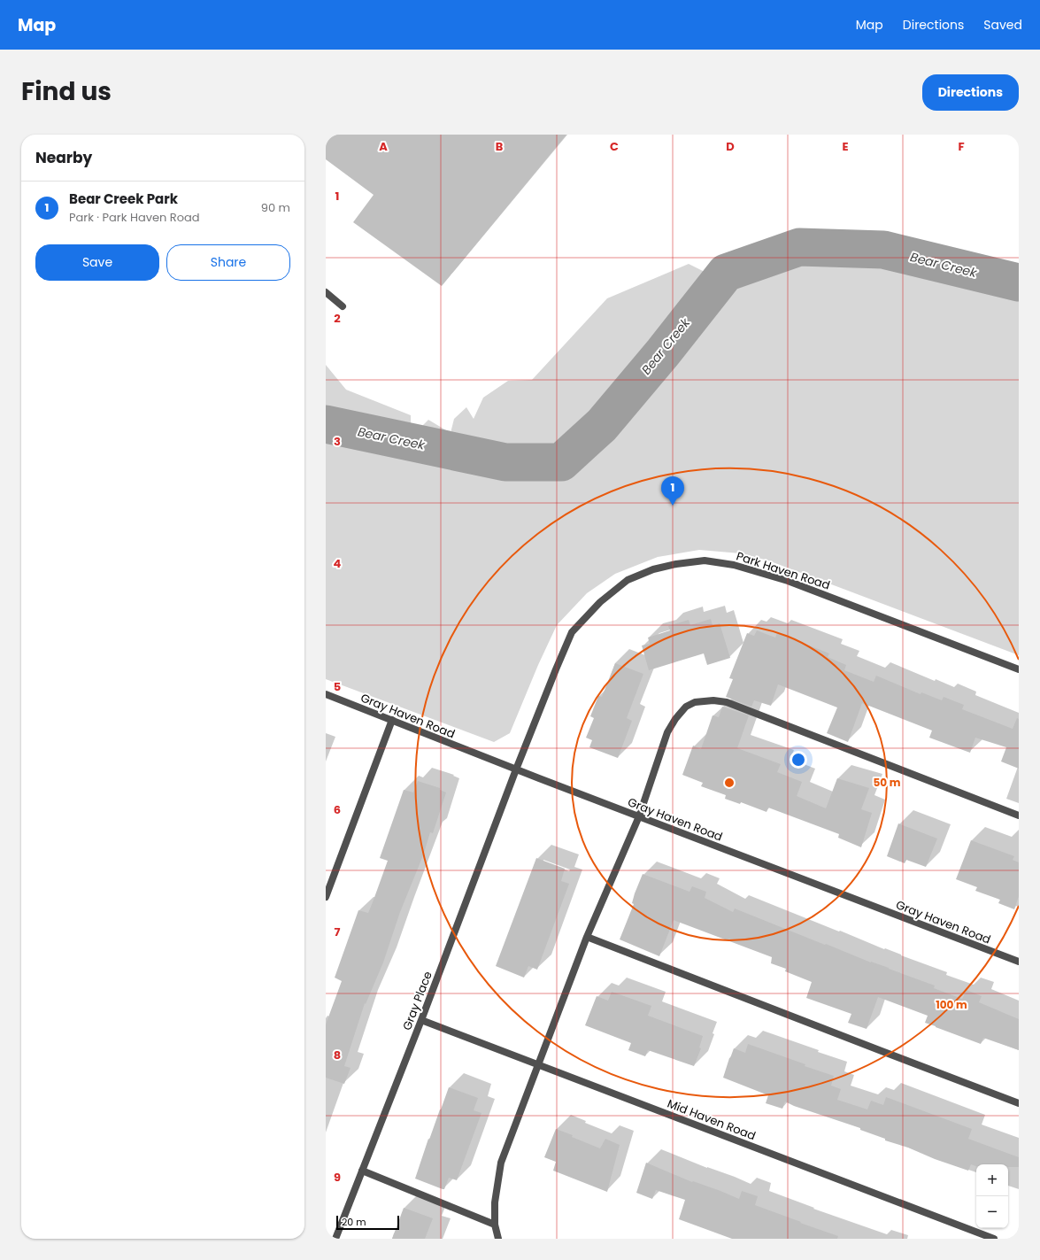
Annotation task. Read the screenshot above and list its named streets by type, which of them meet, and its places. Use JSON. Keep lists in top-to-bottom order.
{
  "streets": {
    "street": [
      "Park Haven Road",
      "Gray Haven Road",
      "Gray Place",
      "Mid Haven Road"
    ]
  },
  "crossings": [
    ["Park Haven Road", "Gray Haven Road"],
    ["Park Haven Road", "Gray Place"],
    ["Gray Haven Road", "Gray Place"],
    ["Gray Place", "Mid Haven Road"]
  ],
  "water": ["Bear Creek"],
  "scale_bar": "20 m",
  "page": {
    "header": "Map",
    "nav": ["Map", "Directions", "Saved"],
    "title": "Find us",
    "buttons": [
      "Directions",
      ["Save", "Share"]
    ],
    "heading": "Nearby",
    "list": [
      {
        "mark": "1",
        "name": "Bear Creek Park",
        "note": "Park · Park Haven Road",
        "value": "90 m"
      }
    ],
    "pins": "1",
    "map_buttons": ["+", "−"],
    "scale": "20 m"
  },
  "grid": {
    "columns": [
      "A",
      "B",
      "C",
      "D",
      "E",
      "F"
    ],
    "rows": [
      "1",
      "2",
      "3",
      "4",
      "5",
      "6",
      "7",
      "8",
      "9"
    ]
  },
  "rings": ["50 m", "100 m"]
}
